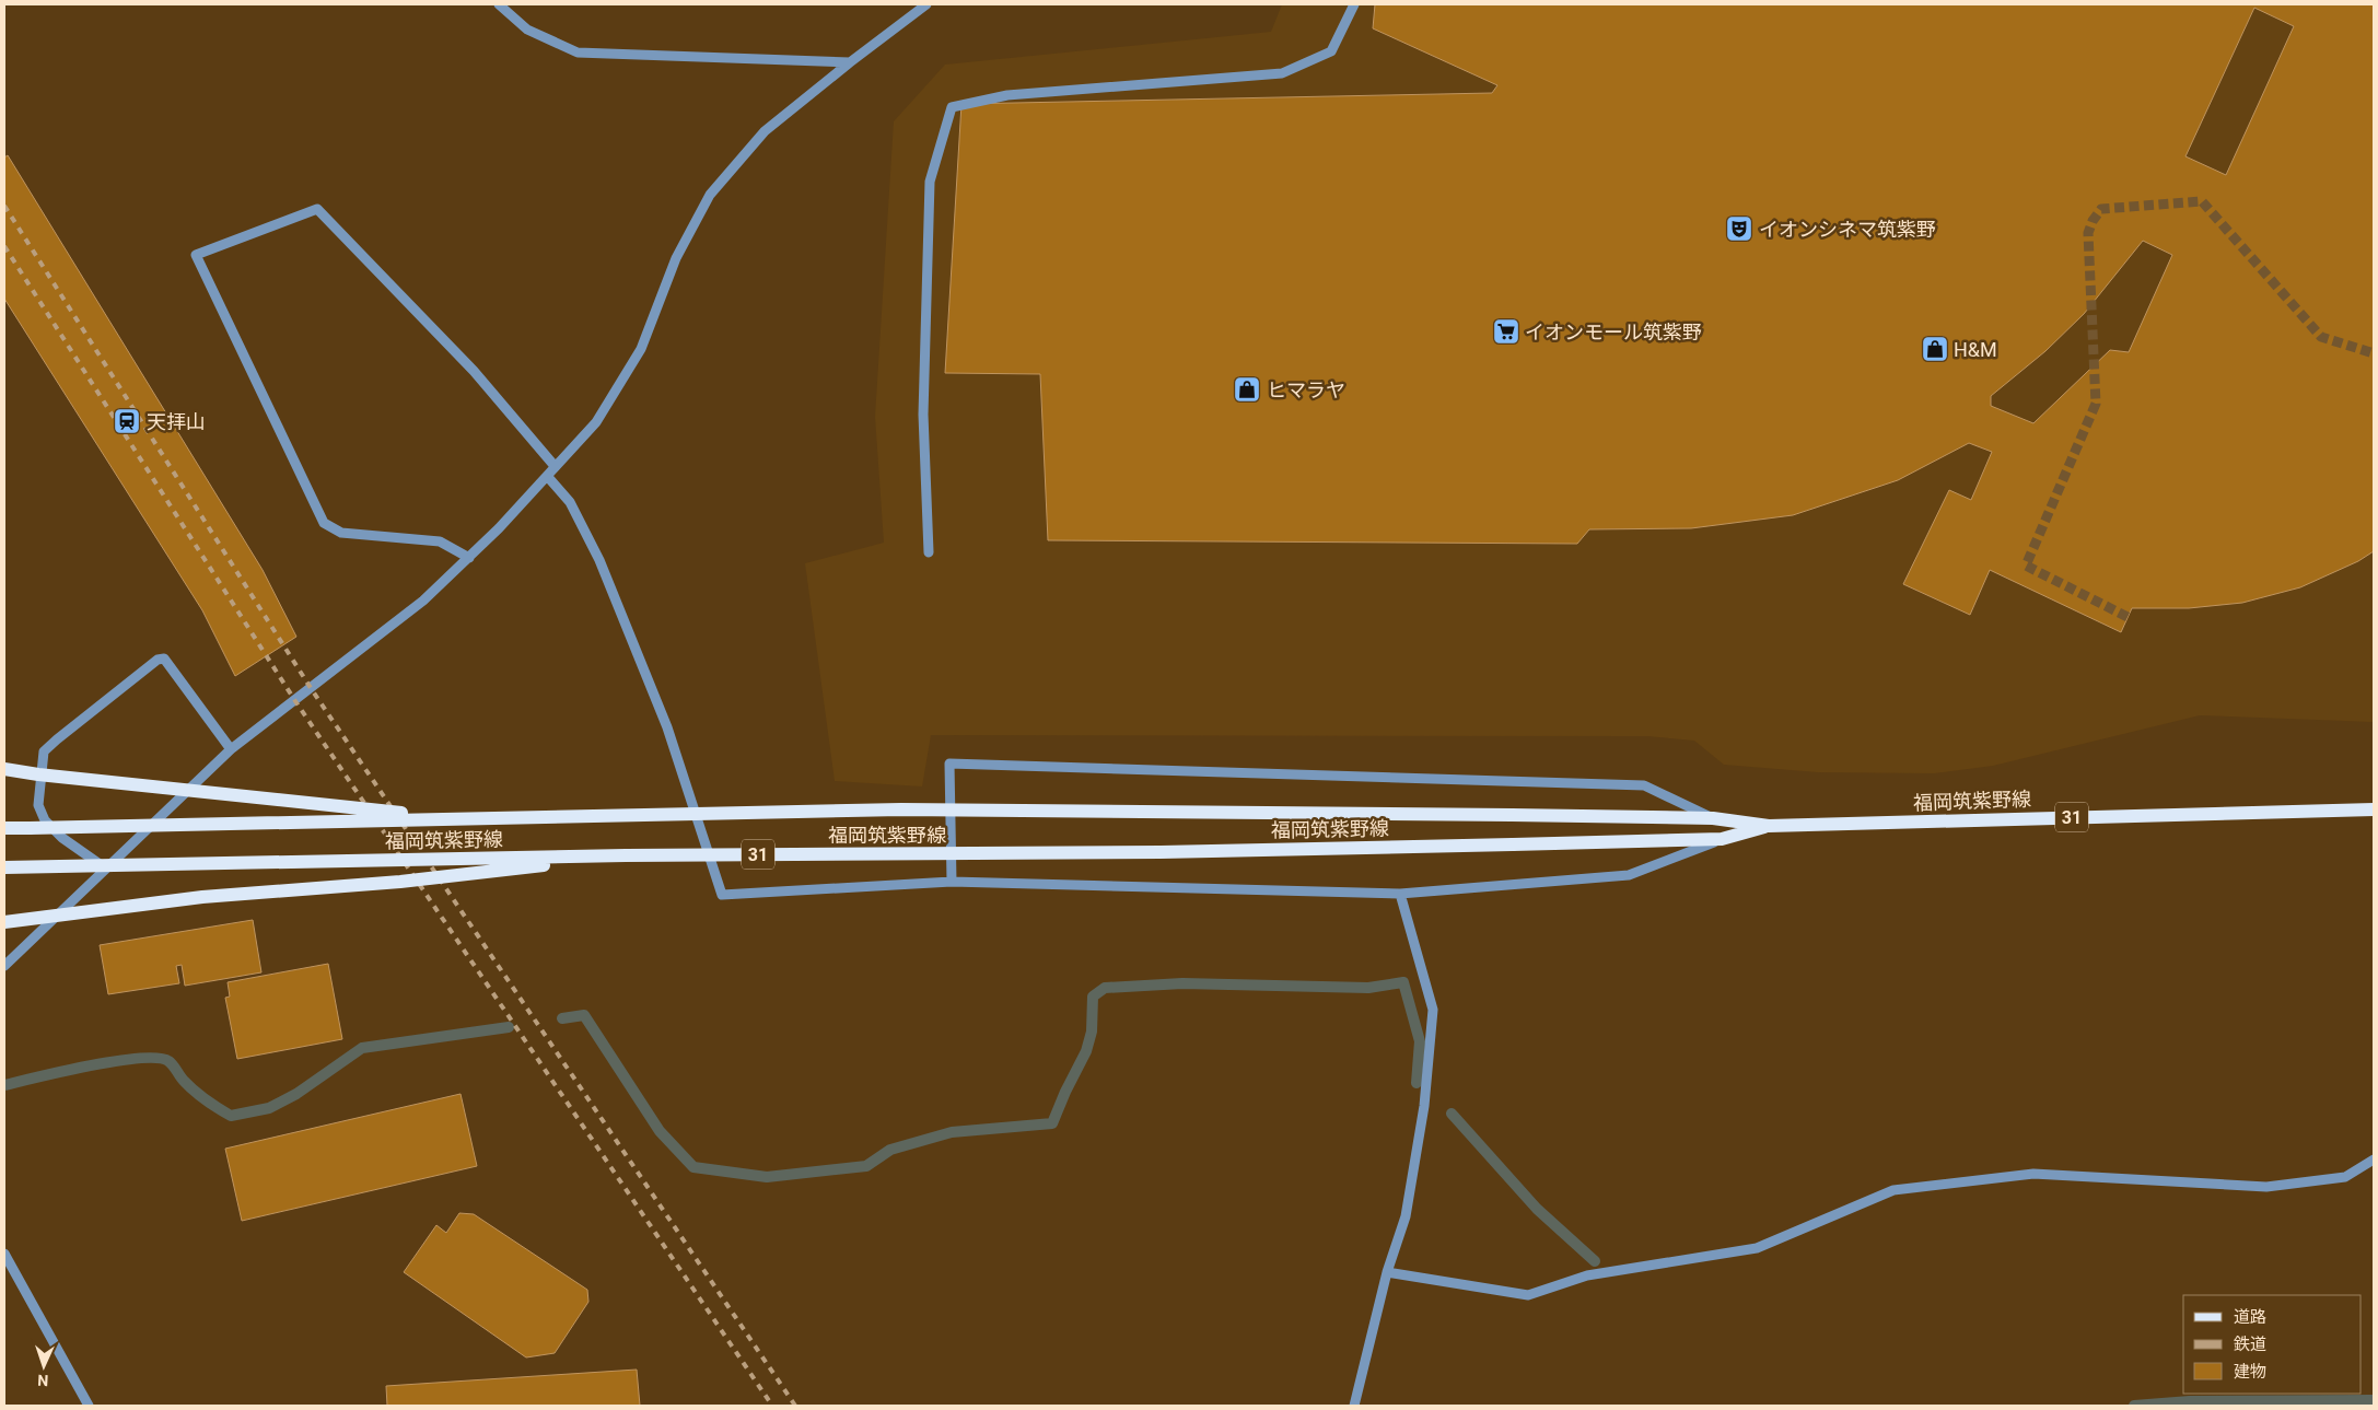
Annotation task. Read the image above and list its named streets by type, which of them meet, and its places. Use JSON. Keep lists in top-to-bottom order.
{
  "streets": {
    "main road": ["福岡筑紫野線", "31"]
  },
  "places": {
    "theatre": ["イオンシネマ筑紫野"],
    "supermarket": ["イオンモール筑紫野"],
    "shop": ["H&M", "ヒマラヤ"],
    "station": ["天拝山"]
  },
  "legend": ["道路", "鉄道", "建物"],
  "north": "bottom"
}
